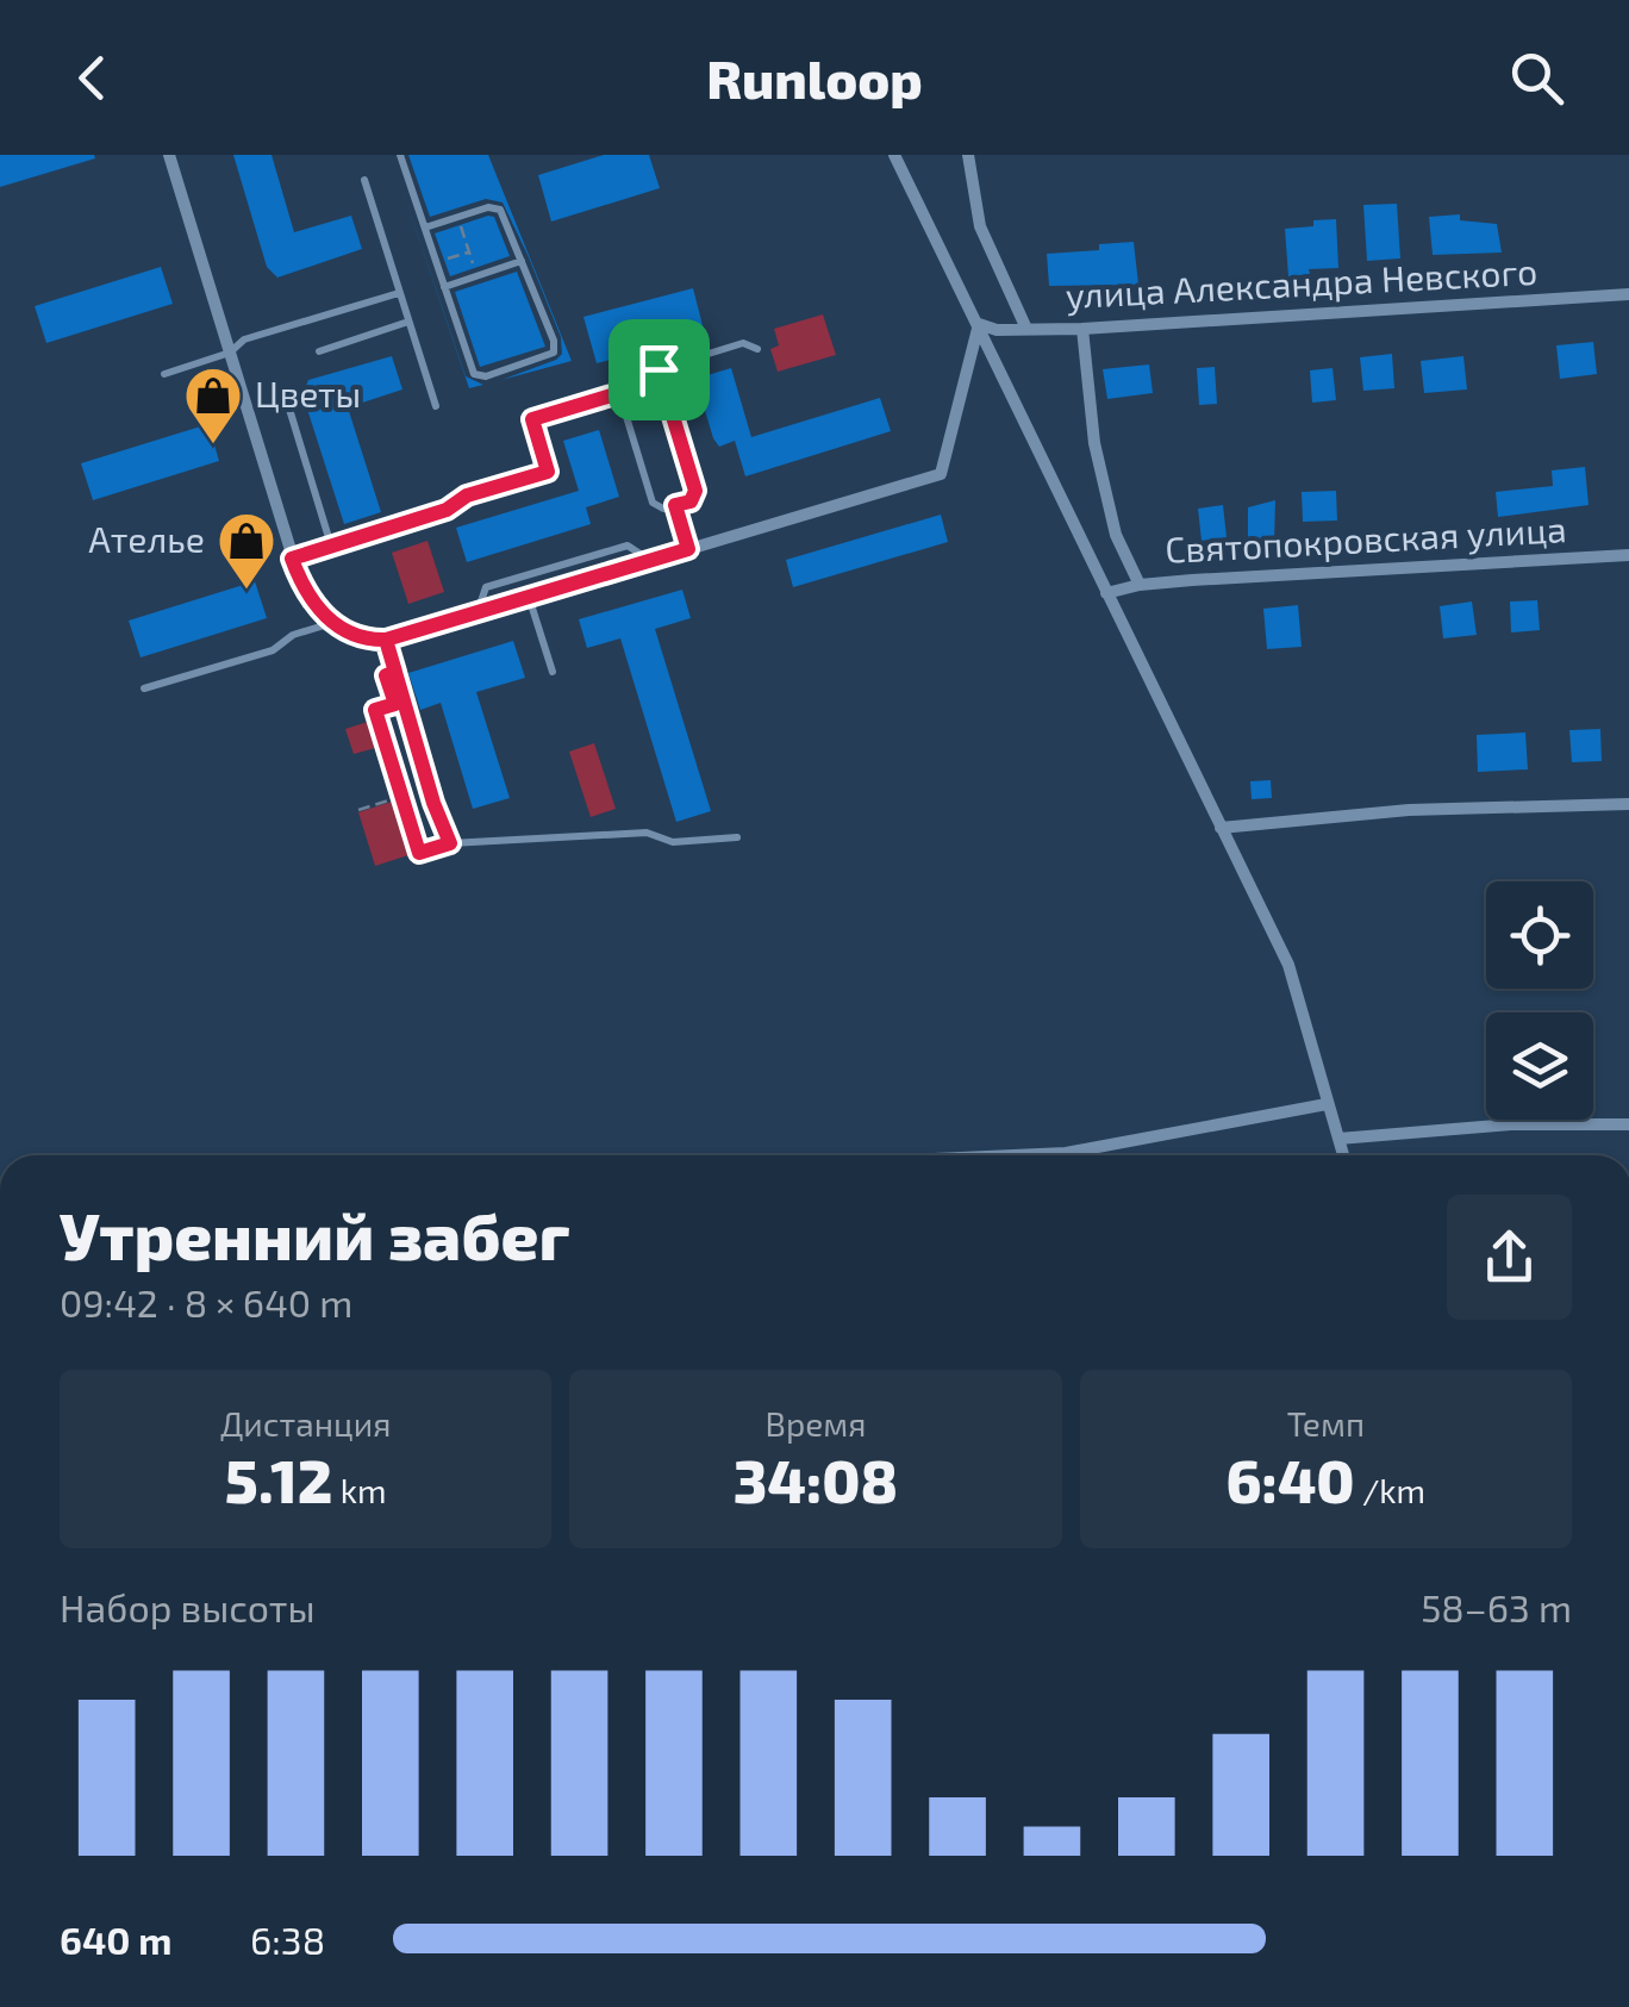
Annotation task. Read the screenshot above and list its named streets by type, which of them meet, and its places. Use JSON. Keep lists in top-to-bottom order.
{
  "streets": {
    "street": ["улица Александра Невского", "Святопокровская улица"]
  },
  "places": {
    "shop": ["Цветы", "Ателье"]
  },
  "page": {
    "header": "Runloop",
    "heading": ["Утренний забег", "09:42 · 8 × 640 m"],
    "stats": [
      ["Дистанция", "5.12 km"],
      ["Время", "34:08"],
      ["Темп", "6:40 /km"]
    ],
    "chart": ["Набор высоты", "58–63 m"],
    "list": [
      {
        "name": "640 m",
        "note": "6:38"
      }
    ]
  }
}
